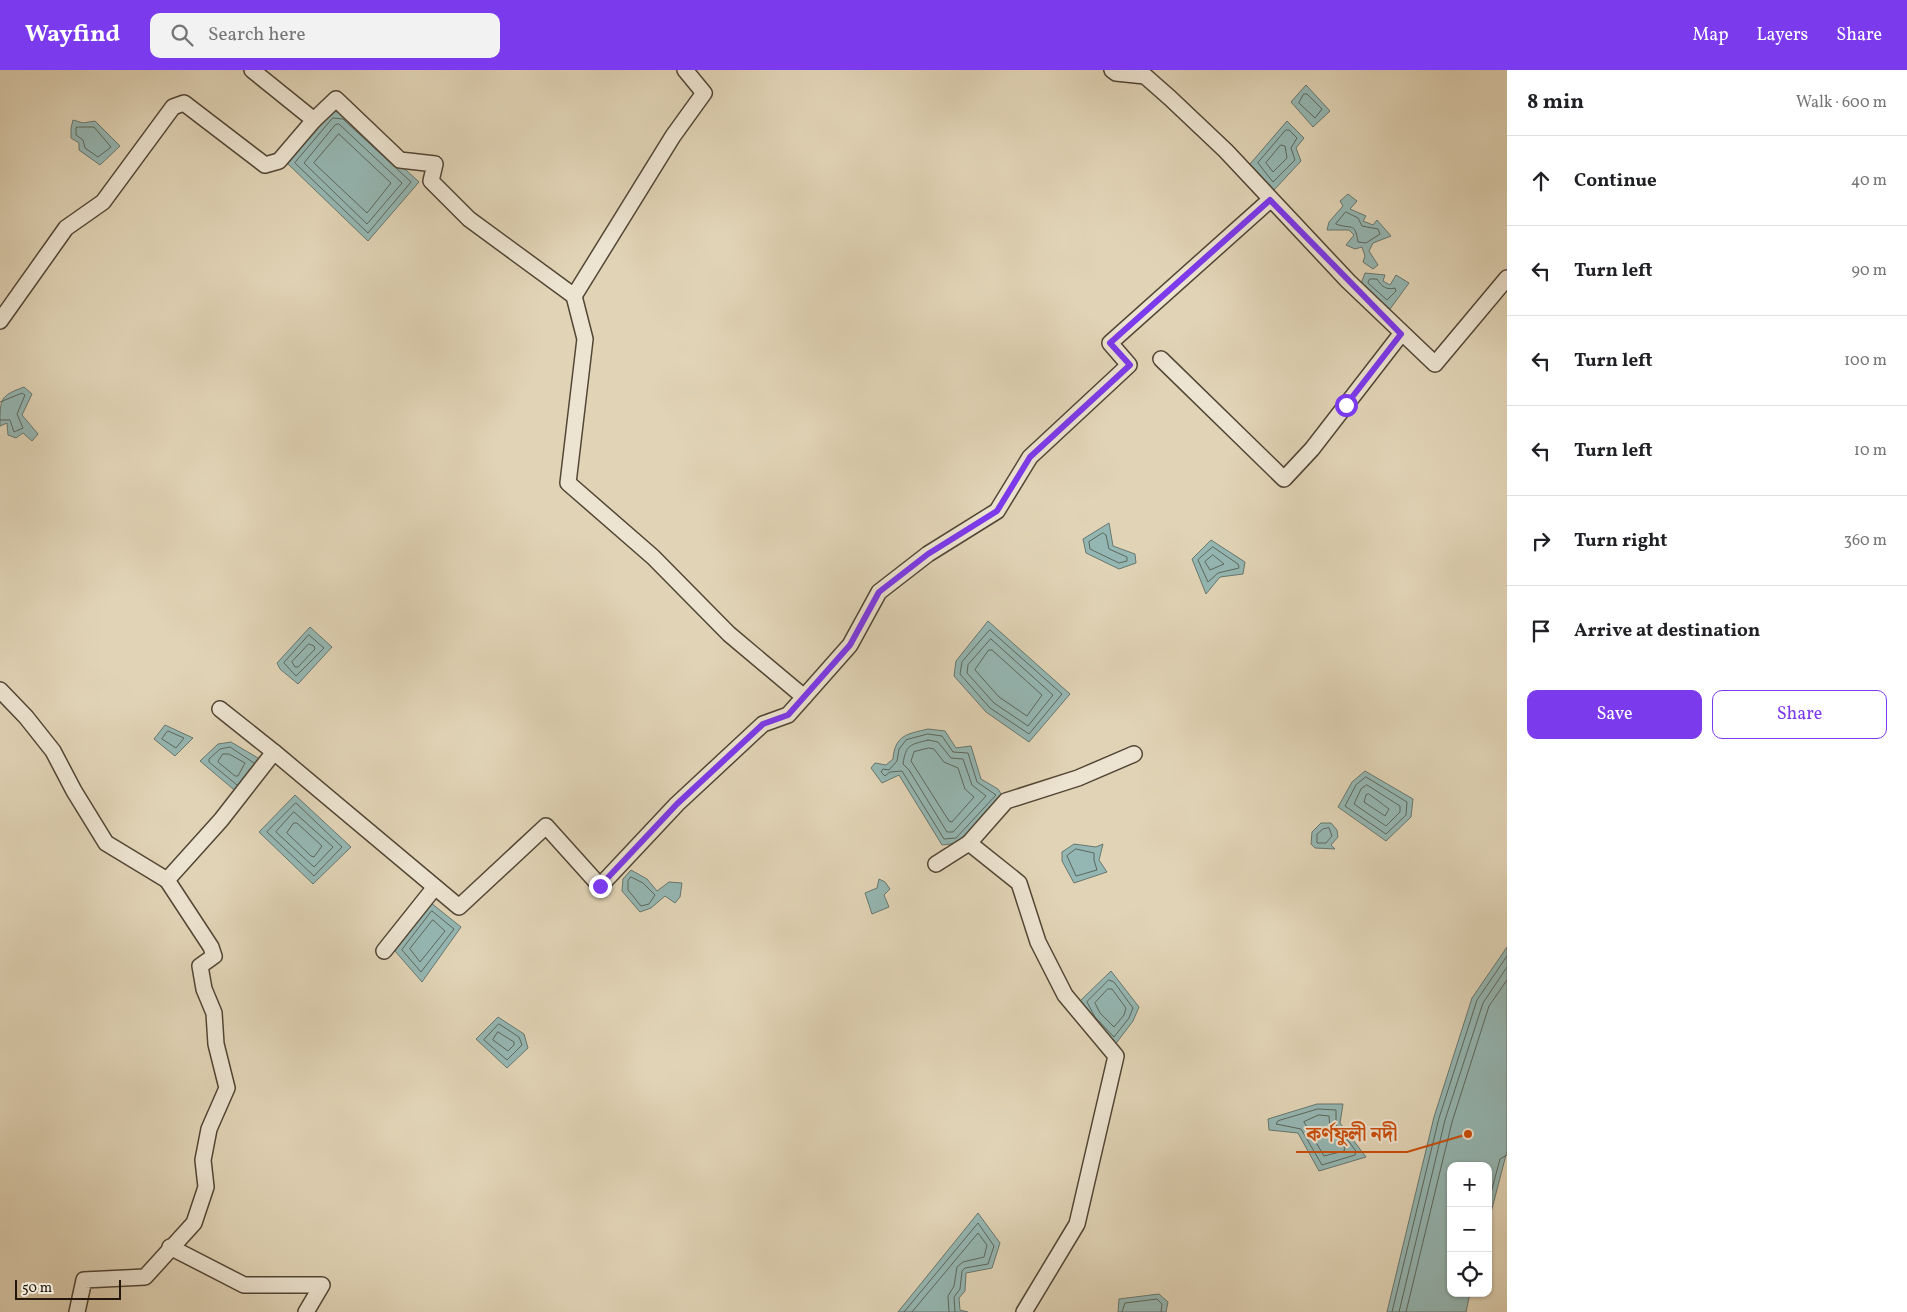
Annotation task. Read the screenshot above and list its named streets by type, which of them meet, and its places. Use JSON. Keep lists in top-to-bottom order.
{
  "places": ["কর্ণফুলী নদী"],
  "scale_bar": "50 m",
  "page": {
    "header": "Wayfind",
    "search": "Search here",
    "nav": ["Map", "Layers", "Share"],
    "heading": ["8 min", "Walk · 600 m"],
    "list": [
      ["Continue", "40 m"],
      ["Turn left", "90 m"],
      ["Turn left", "100 m"],
      ["Turn left", "10 m"],
      ["Turn right", "360 m"],
      "Arrive at destination"
    ],
    "buttons": ["Save", "Share"],
    "map_buttons": ["+", "−"],
    "scale": "50 m"
  }
}
